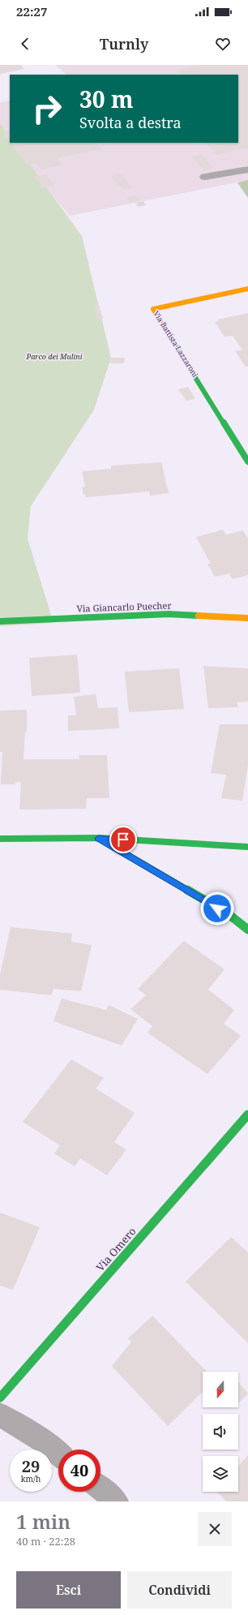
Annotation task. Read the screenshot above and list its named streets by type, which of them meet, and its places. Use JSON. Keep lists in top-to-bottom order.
{
  "streets": {
    "street": ["Via Battista Lazzaroni", "Via Giancarlo Puecher", "Via Omero"]
  },
  "parks": ["Parco dei Mulini"],
  "north": "bottom",
  "page": {
    "status": "22:27",
    "header": "Turnly",
    "turn": ["30 m", "Svolta a destra"],
    "speed": "29 km/h",
    "limit": "40",
    "heading": ["1 min", "40 m · 22:28"],
    "buttons": ["Esci", "Condividi"]
  }
}
